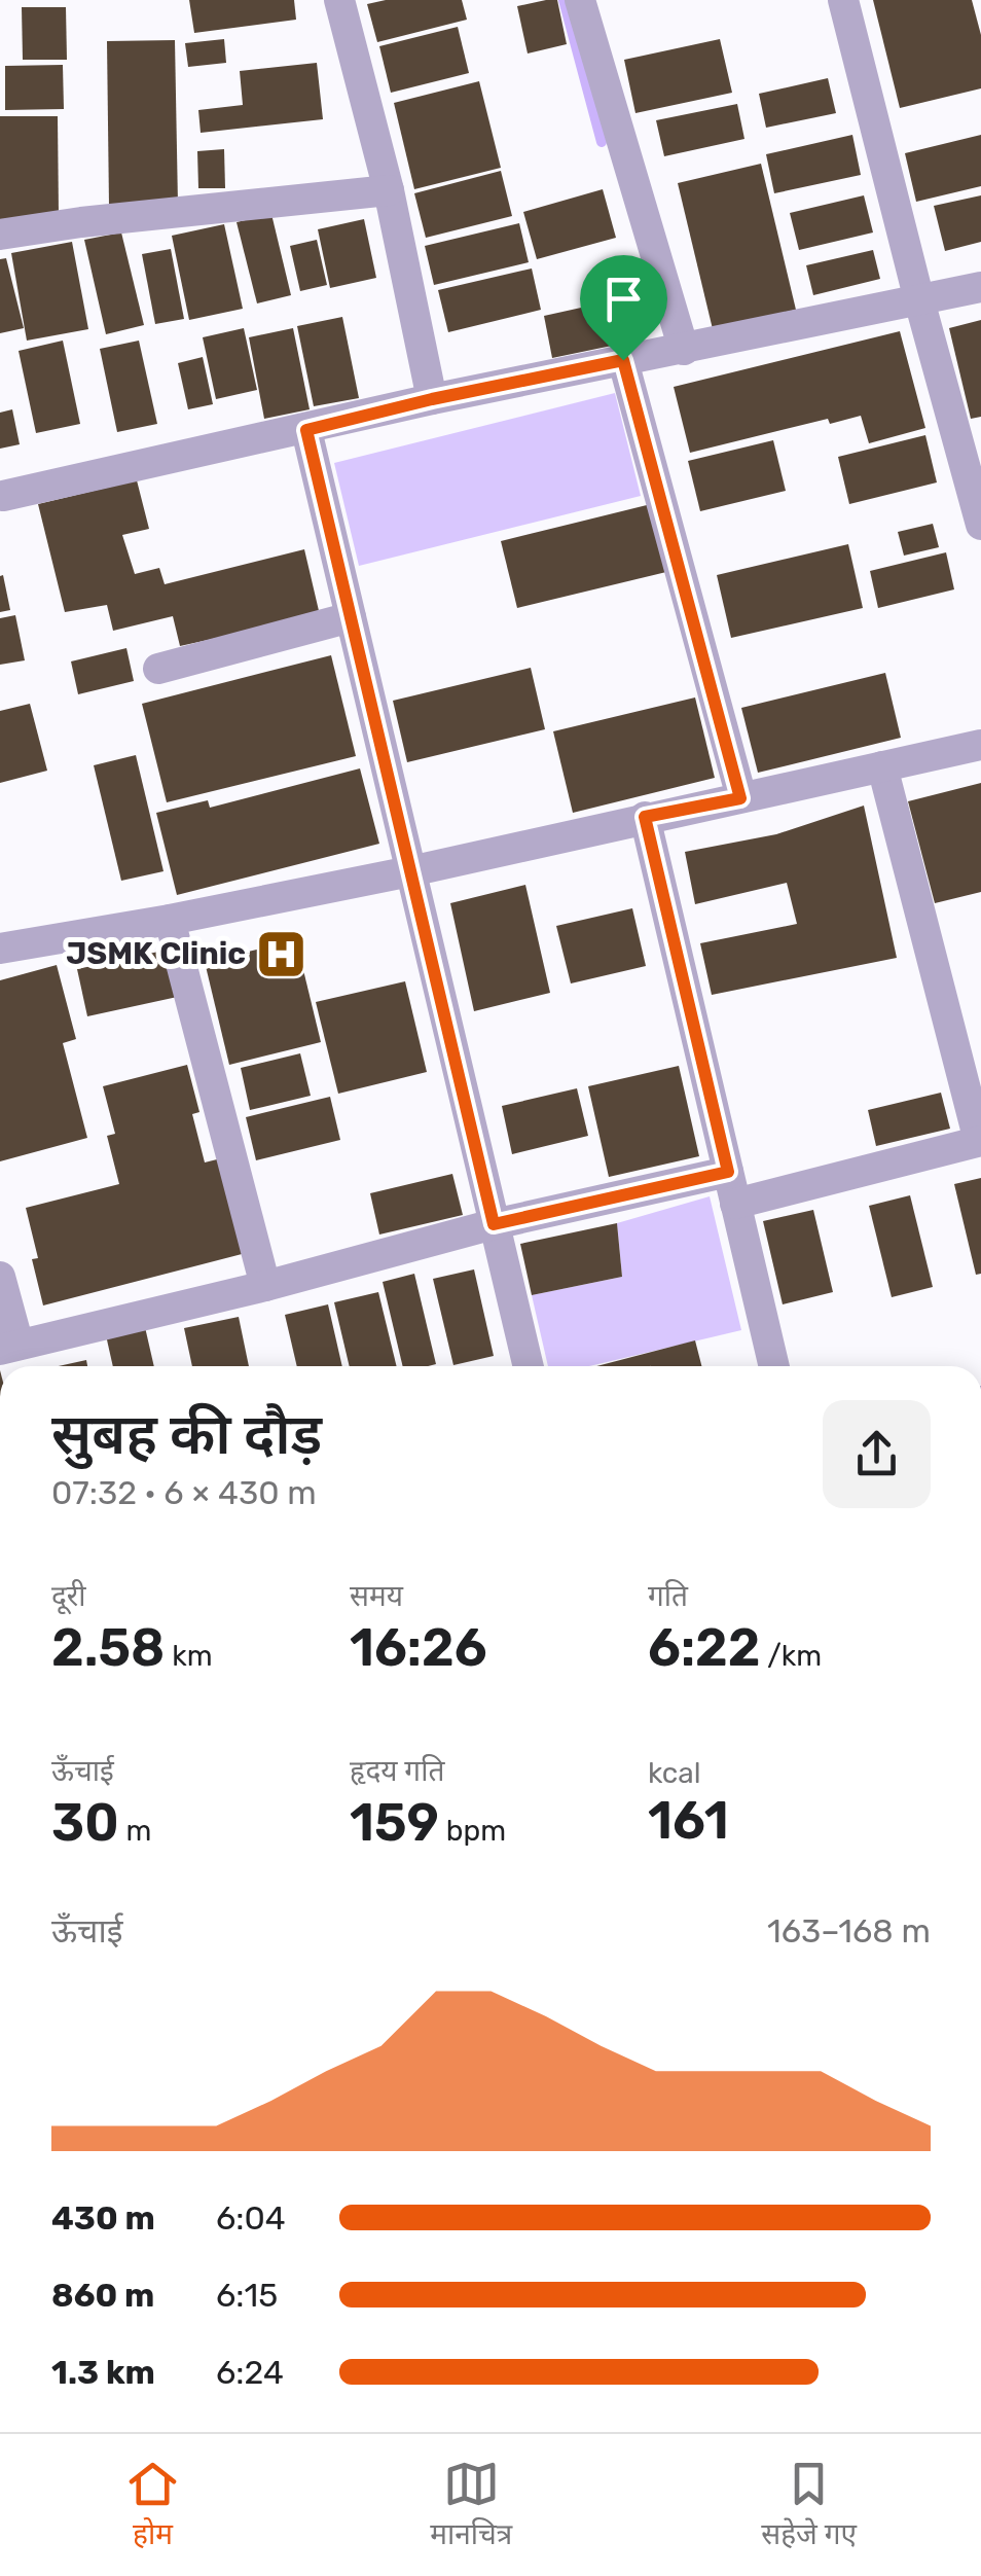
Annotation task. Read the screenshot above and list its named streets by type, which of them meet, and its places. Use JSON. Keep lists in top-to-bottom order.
{
  "places": {
    "hospital": ["JSMK Clinic"]
  },
  "page": {
    "heading": ["सुबह की दौड़", "07:32 · 6 × 430 m"],
    "stats": [
      ["दूरी", "2.58 km"],
      ["समय", "16:26"],
      ["गति", "6:22 /km"],
      ["ऊँचाई", "30 m"],
      ["हृदय गति", "159 bpm"],
      ["kcal", "161"]
    ],
    "chart": ["ऊँचाई", "163–168 m"],
    "list": [
      {
        "name": "430 m",
        "note": "6:04"
      },
      {
        "name": "860 m",
        "note": "6:15"
      },
      {
        "name": "1.3 km",
        "note": "6:24"
      }
    ],
    "tabs": ["होम", "मानचित्र", "सहेजे गए"]
  }
}
